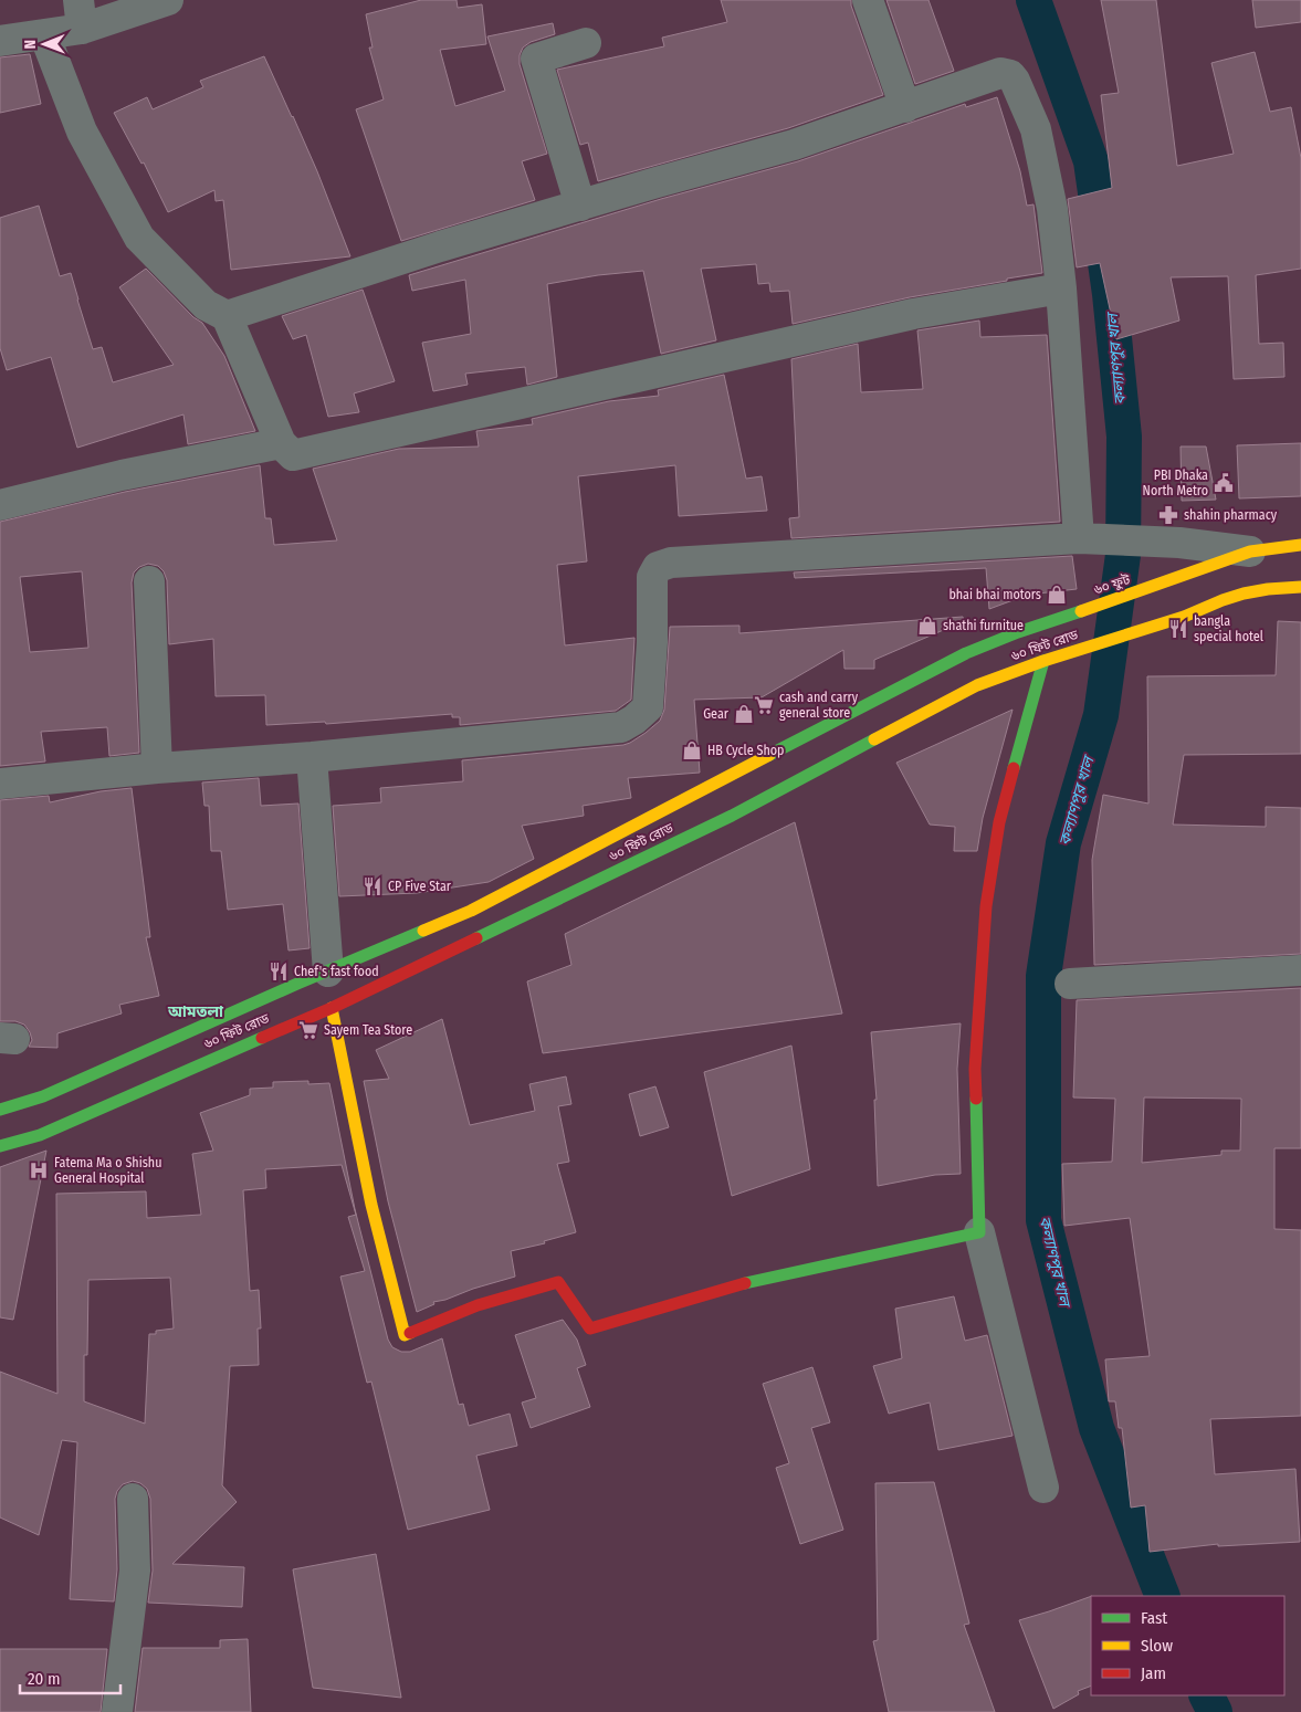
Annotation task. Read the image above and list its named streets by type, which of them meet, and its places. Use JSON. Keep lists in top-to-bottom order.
{
  "streets": {
    "street": ["৬০ ফুট", "৬০ ফিট রোড"]
  },
  "crossings": [
    ["৬০ ফুট", "৬০ ফিট রোড"]
  ],
  "districts": ["আমতলা"],
  "water": ["কল্যাণপুর খাল"],
  "places": {
    "public building": ["PBI Dhaka North Metro"],
    "pharmacy": ["shahin pharmacy"],
    "shop": [
      "bhai bhai motors",
      "shathi furnitue",
      "Gear",
      "HB Cycle Shop"
    ],
    "restaurant": ["bangla special hotel", "CP Five Star", "Chef's fast food"],
    "supermarket": ["cash and carry general store", "Sayem Tea Store"],
    "hospital": ["Fatema Ma o Shishu General Hospital"]
  },
  "legend": ["Fast", "Slow", "Jam"],
  "scale_bar": "20 m",
  "north": "left"
}
